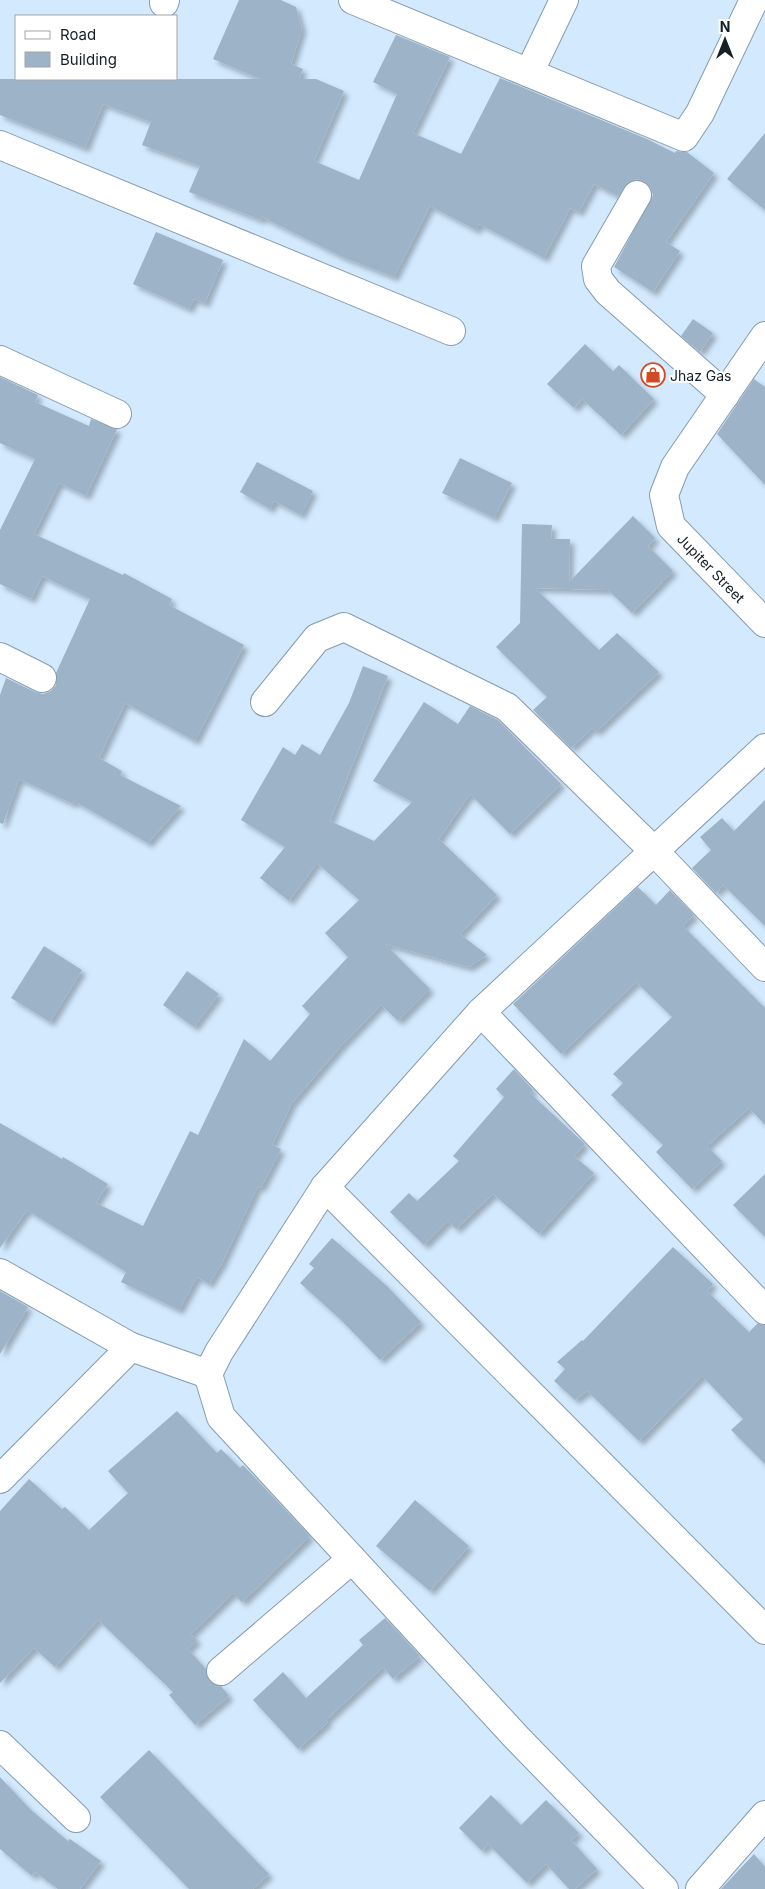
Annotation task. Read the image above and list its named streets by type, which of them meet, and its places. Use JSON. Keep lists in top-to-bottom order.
{
  "streets": {
    "street": ["Jupiter Street"]
  },
  "places": {
    "shop": ["Jhaz Gas"]
  },
  "legend": ["Road", "Building"],
  "north": "top"
}
